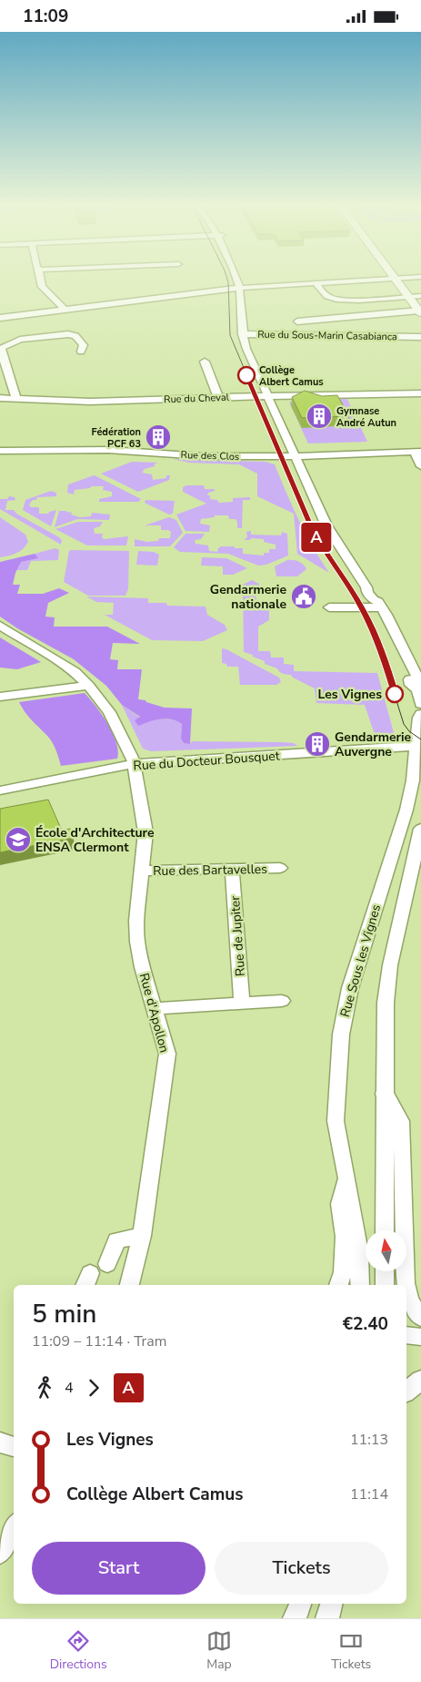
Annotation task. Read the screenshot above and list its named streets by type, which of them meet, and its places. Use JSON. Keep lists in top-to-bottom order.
{
  "streets": {
    "street": [
      "Rue du Sous-Marin Casabianca",
      "Rue du Cheval",
      "Rue des Clos",
      "Rue du Docteur Bousquet",
      "Rue des Bartavelles",
      "Rue de Jupiter",
      "Rue Sous les Vignes",
      "Rue d'Apollon"
    ]
  },
  "crossings": [
    ["Rue du Docteur Bousquet", "Rue Sous les Vignes"],
    ["Rue du Docteur Bousquet", "Rue d'Apollon"],
    ["Rue des Bartavelles", "Rue de Jupiter"],
    ["Rue des Bartavelles", "Rue d'Apollon"]
  ],
  "places": {
    "other": ["Collège Albert Camus", "Les Vignes"],
    "building": ["Gymnase André Autun", "Fédération PCF 63", "Gendarmerie Auvergne"],
    "public building": ["Gendarmerie nationale"],
    "school or university": ["École d'Architecture ENSA Clermont"]
  },
  "lines": ["tram line A"],
  "north": "top",
  "page": {
    "status": "11:09",
    "on_map": "A",
    "heading": ["5 min", "11:09 – 11:14 · Tram", "€2.40"],
    "legs": ["4", "A"],
    "list": [
      {
        "name": "Les Vignes",
        "value": "11:13"
      },
      {
        "name": "Collège Albert Camus",
        "value": "11:14"
      }
    ],
    "buttons": ["Start", "Tickets"],
    "tabs": ["Directions", "Map", "Tickets"]
  }
}
